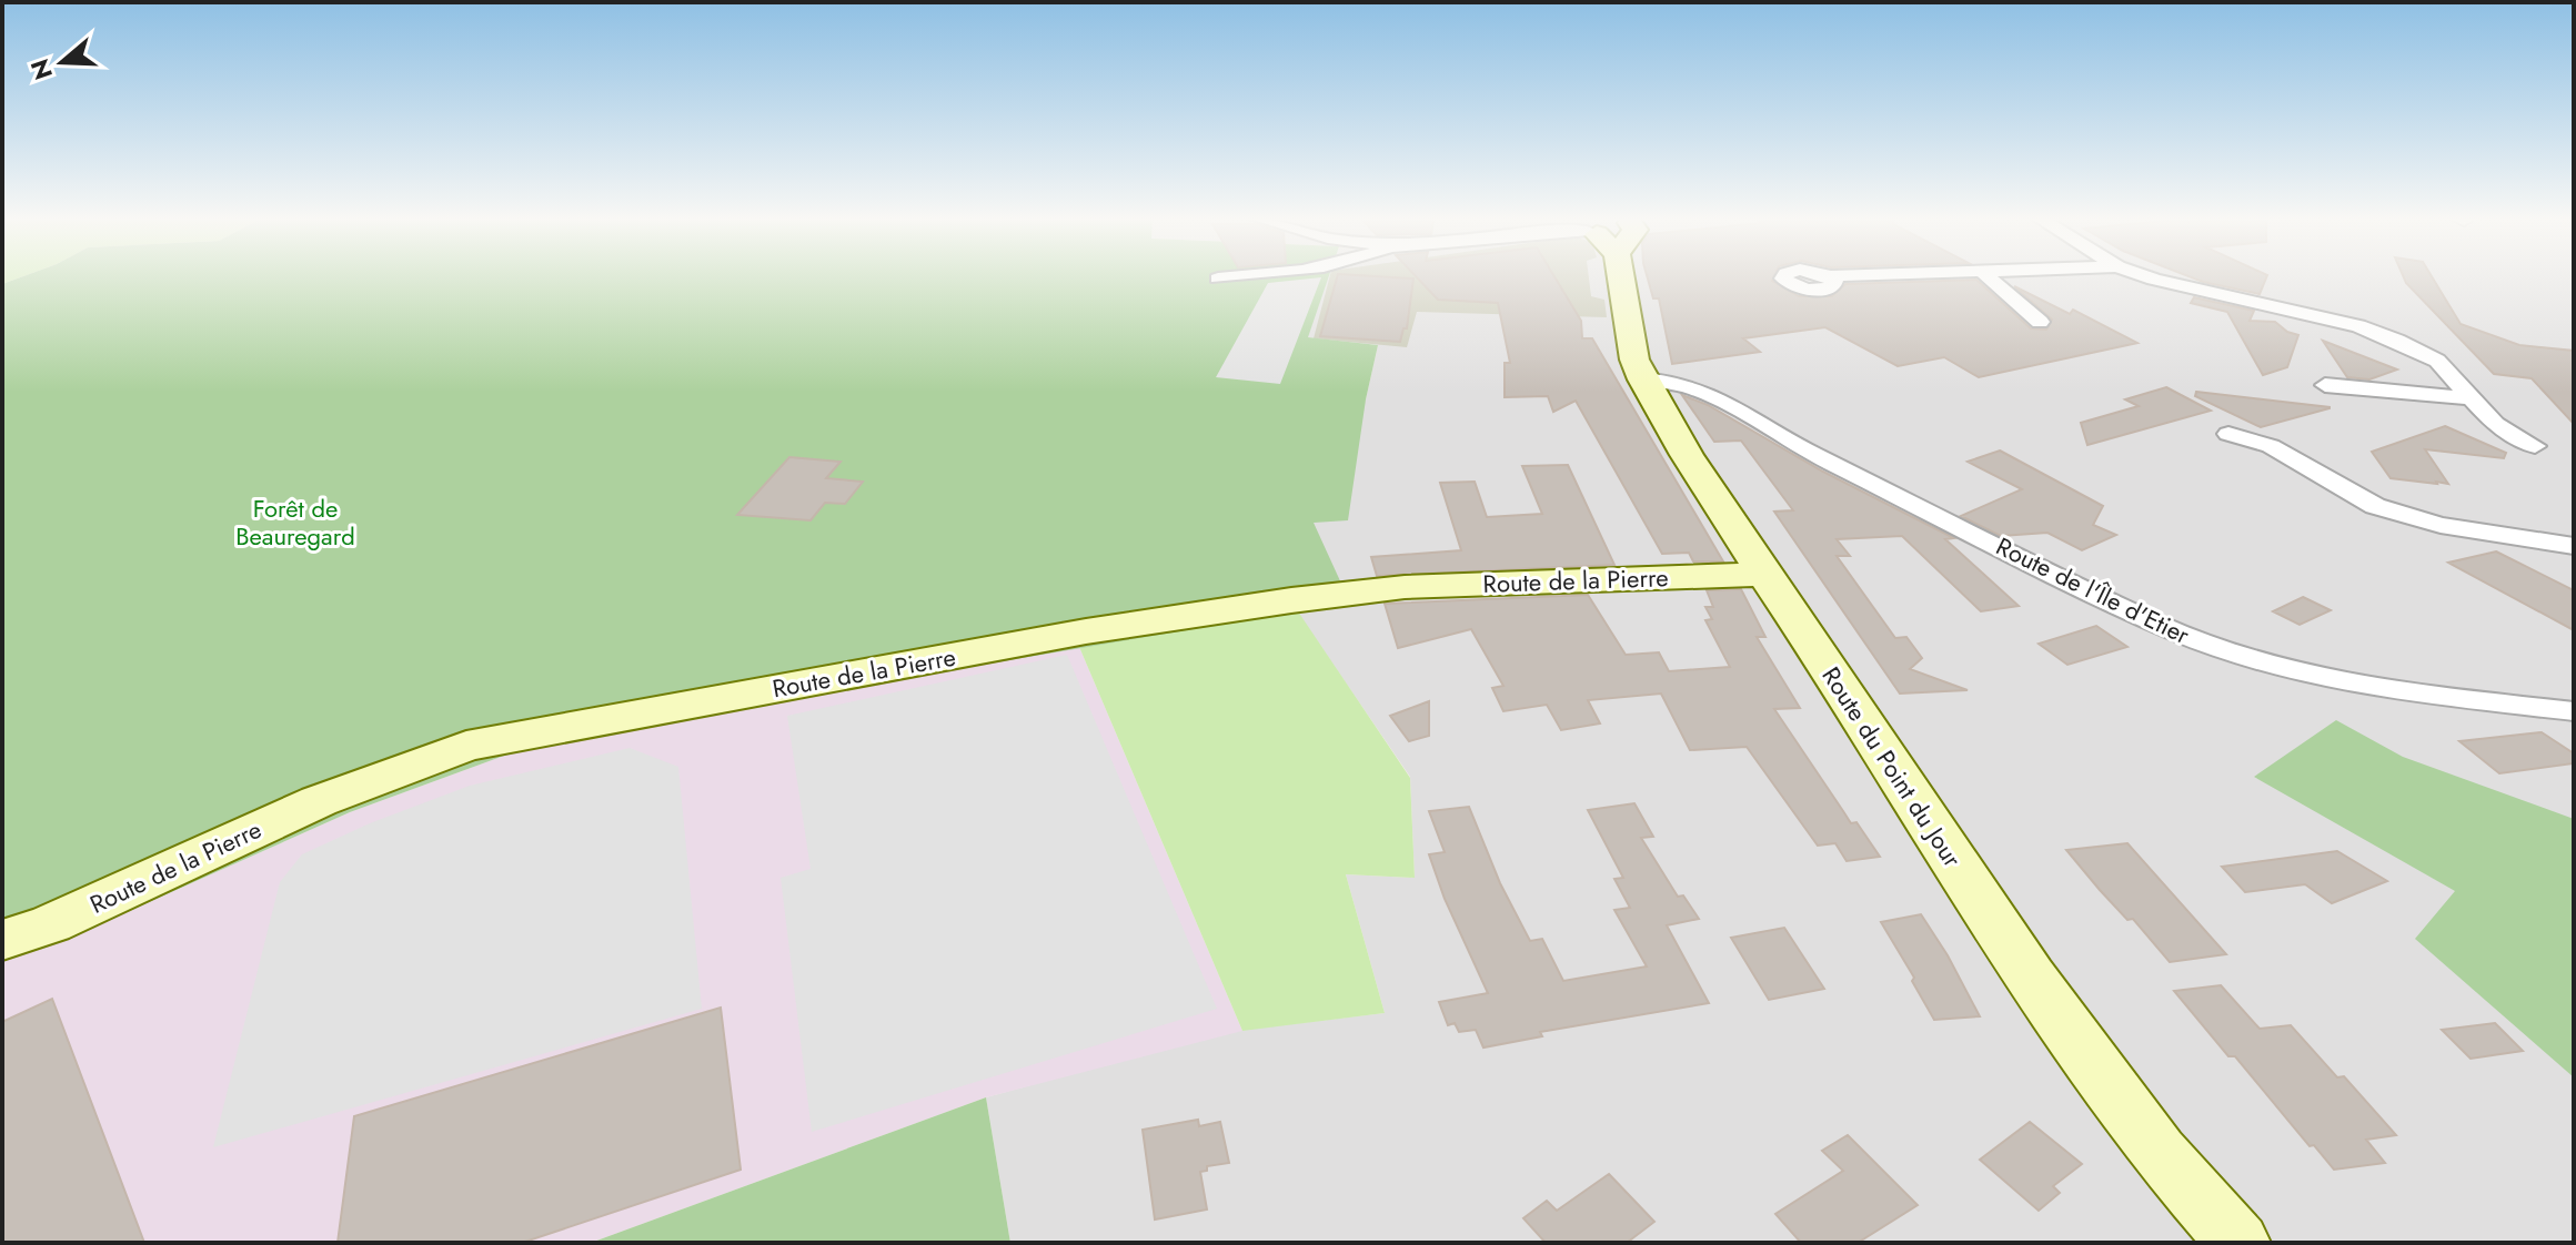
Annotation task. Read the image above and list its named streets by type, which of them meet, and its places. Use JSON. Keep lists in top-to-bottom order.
{
  "streets": {
    "main road": ["Route de la Pierre", "Route du Point du Jour"],
    "street": ["Route de l'Île d'Etier"]
  },
  "crossings": [
    ["Route de la Pierre", "Route du Point du Jour"],
    ["Route de l'Île d'Etier", "Route du Point du Jour"]
  ],
  "parks": ["Forêt de Beauregard"],
  "north": "left"
}
